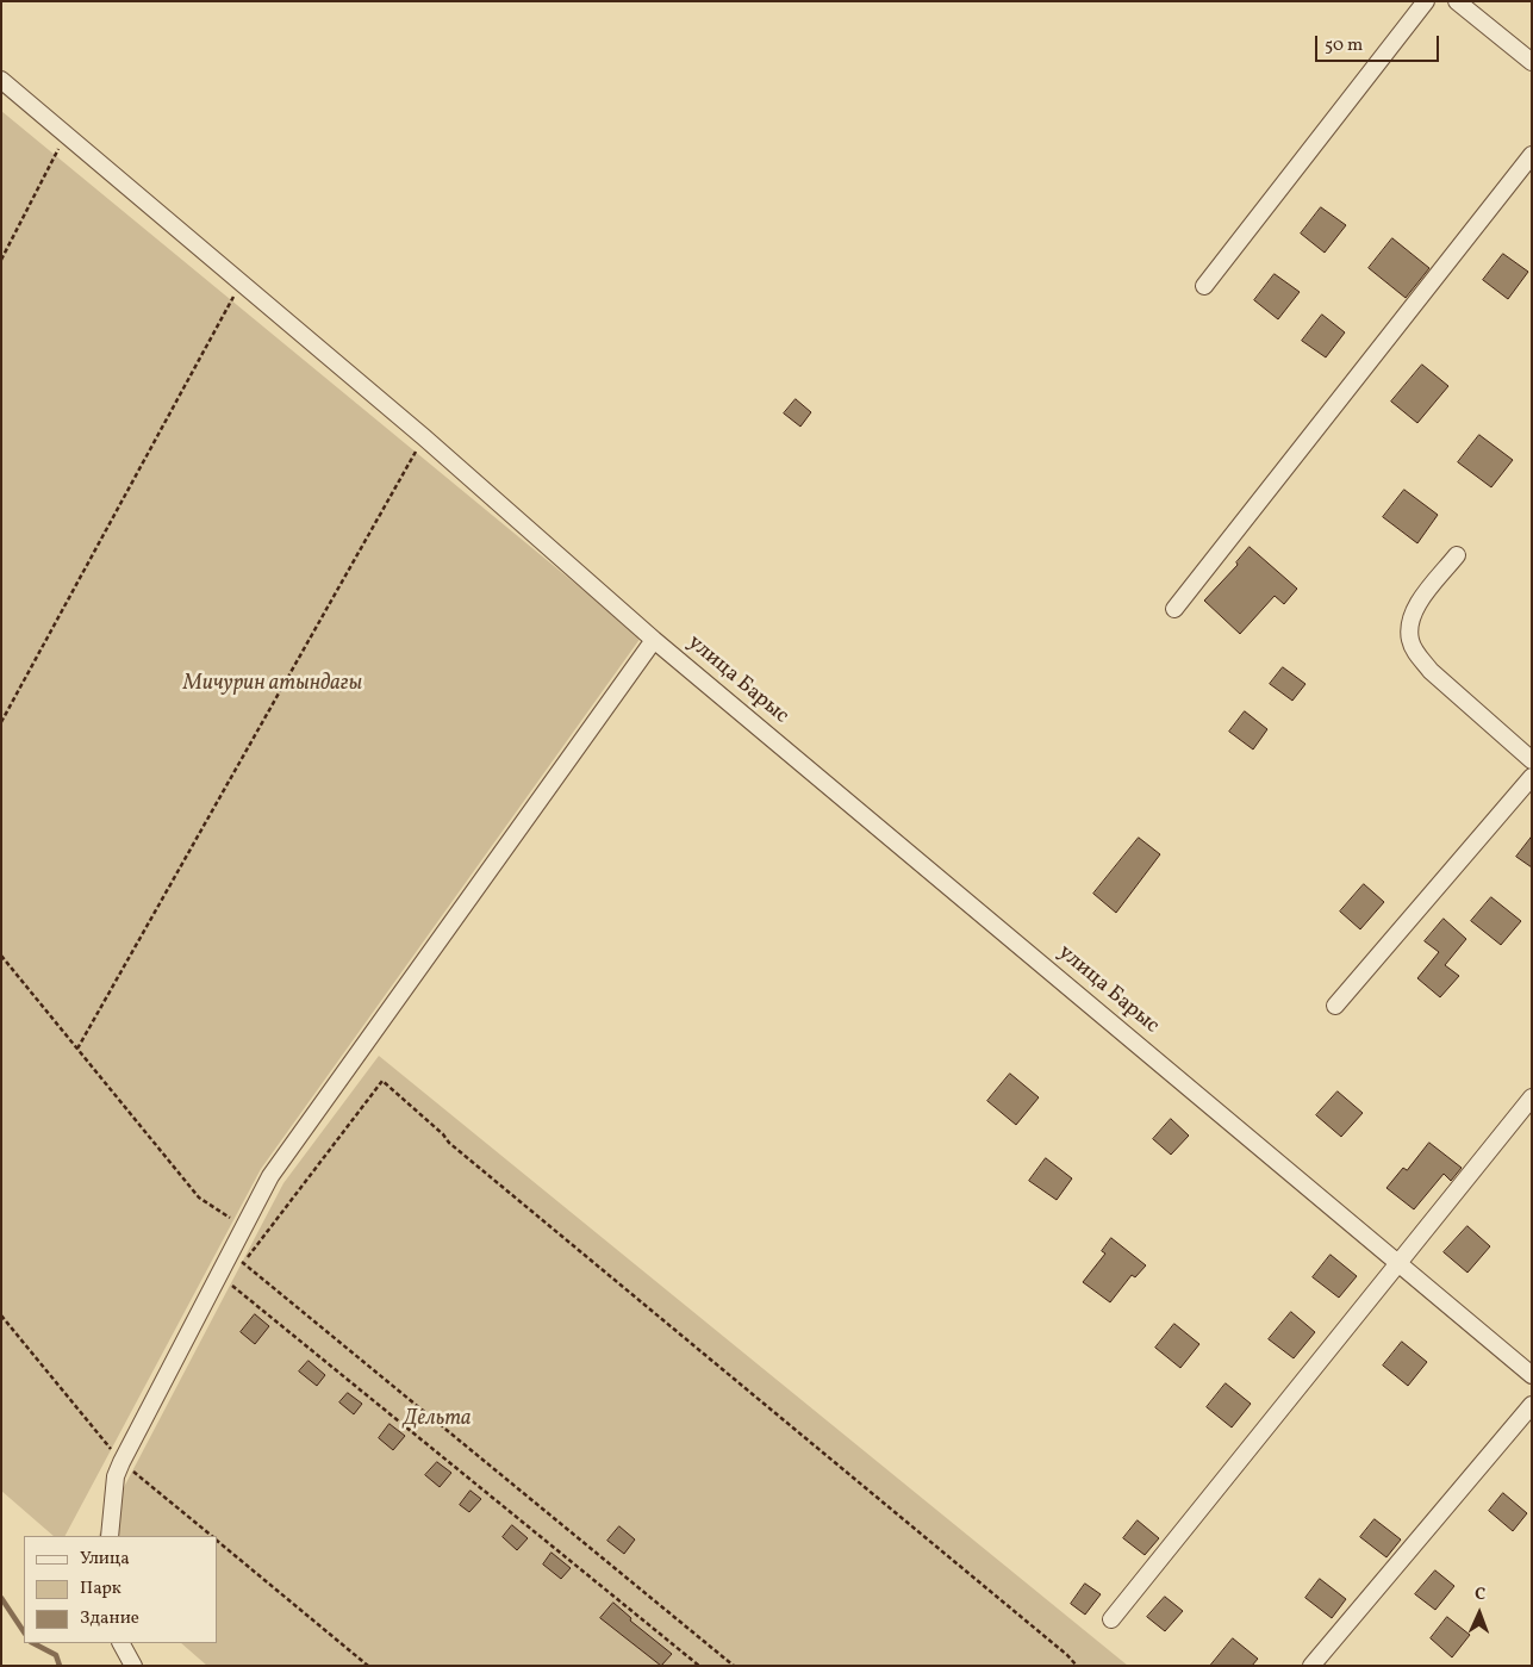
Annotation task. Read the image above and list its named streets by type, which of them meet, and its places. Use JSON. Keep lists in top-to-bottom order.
{
  "streets": {
    "street": ["улица Барыс"]
  },
  "parks": ["Мичурин атындағы", "Дельта"],
  "legend": ["Улица", "Парк", "Здание"],
  "scale_bar": "50 m",
  "north": "top"
}
